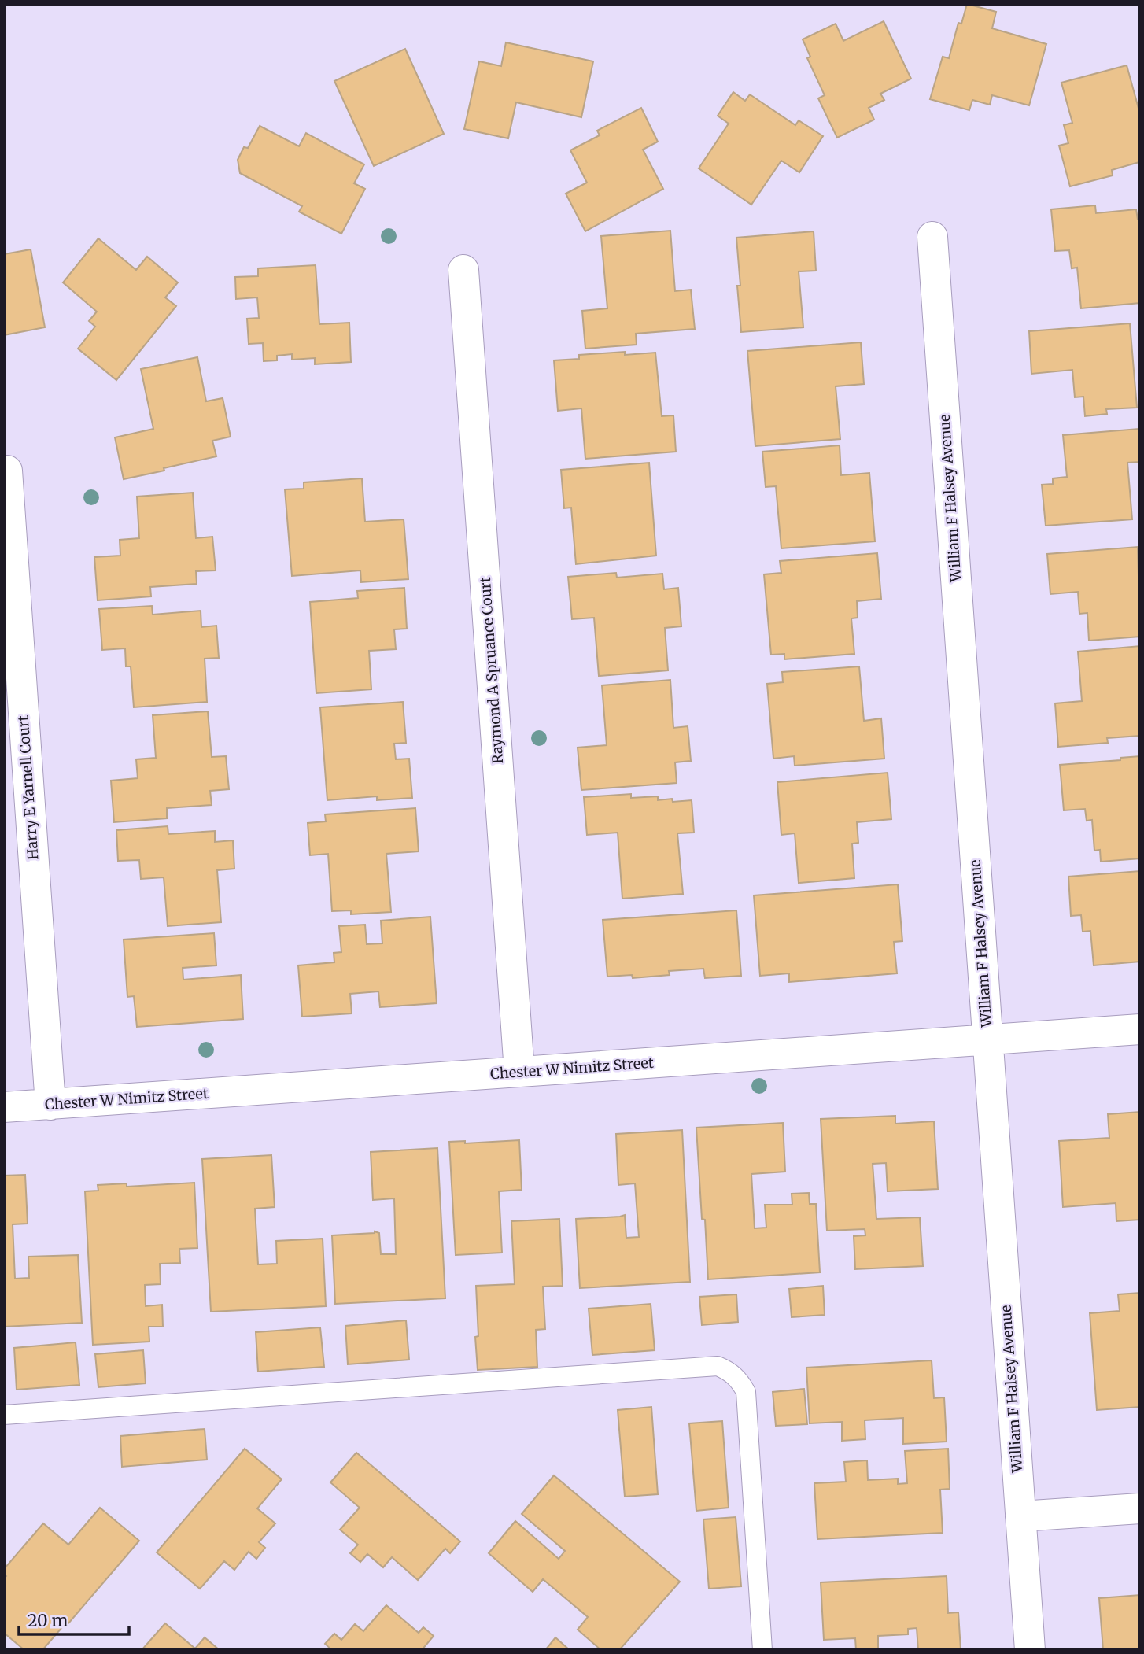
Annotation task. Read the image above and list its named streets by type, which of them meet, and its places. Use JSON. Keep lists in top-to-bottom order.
{
  "streets": {
    "street": [
      "William F Halsey Avenue",
      "Raymond A Spruance Court",
      "Harry E Yarnell Court",
      "Chester W Nimitz Street"
    ]
  },
  "crossings": [
    ["William F Halsey Avenue", "Chester W Nimitz Street"],
    ["Raymond A Spruance Court", "Chester W Nimitz Street"],
    ["Harry E Yarnell Court", "Chester W Nimitz Street"]
  ],
  "scale_bar": "20 m"
}
